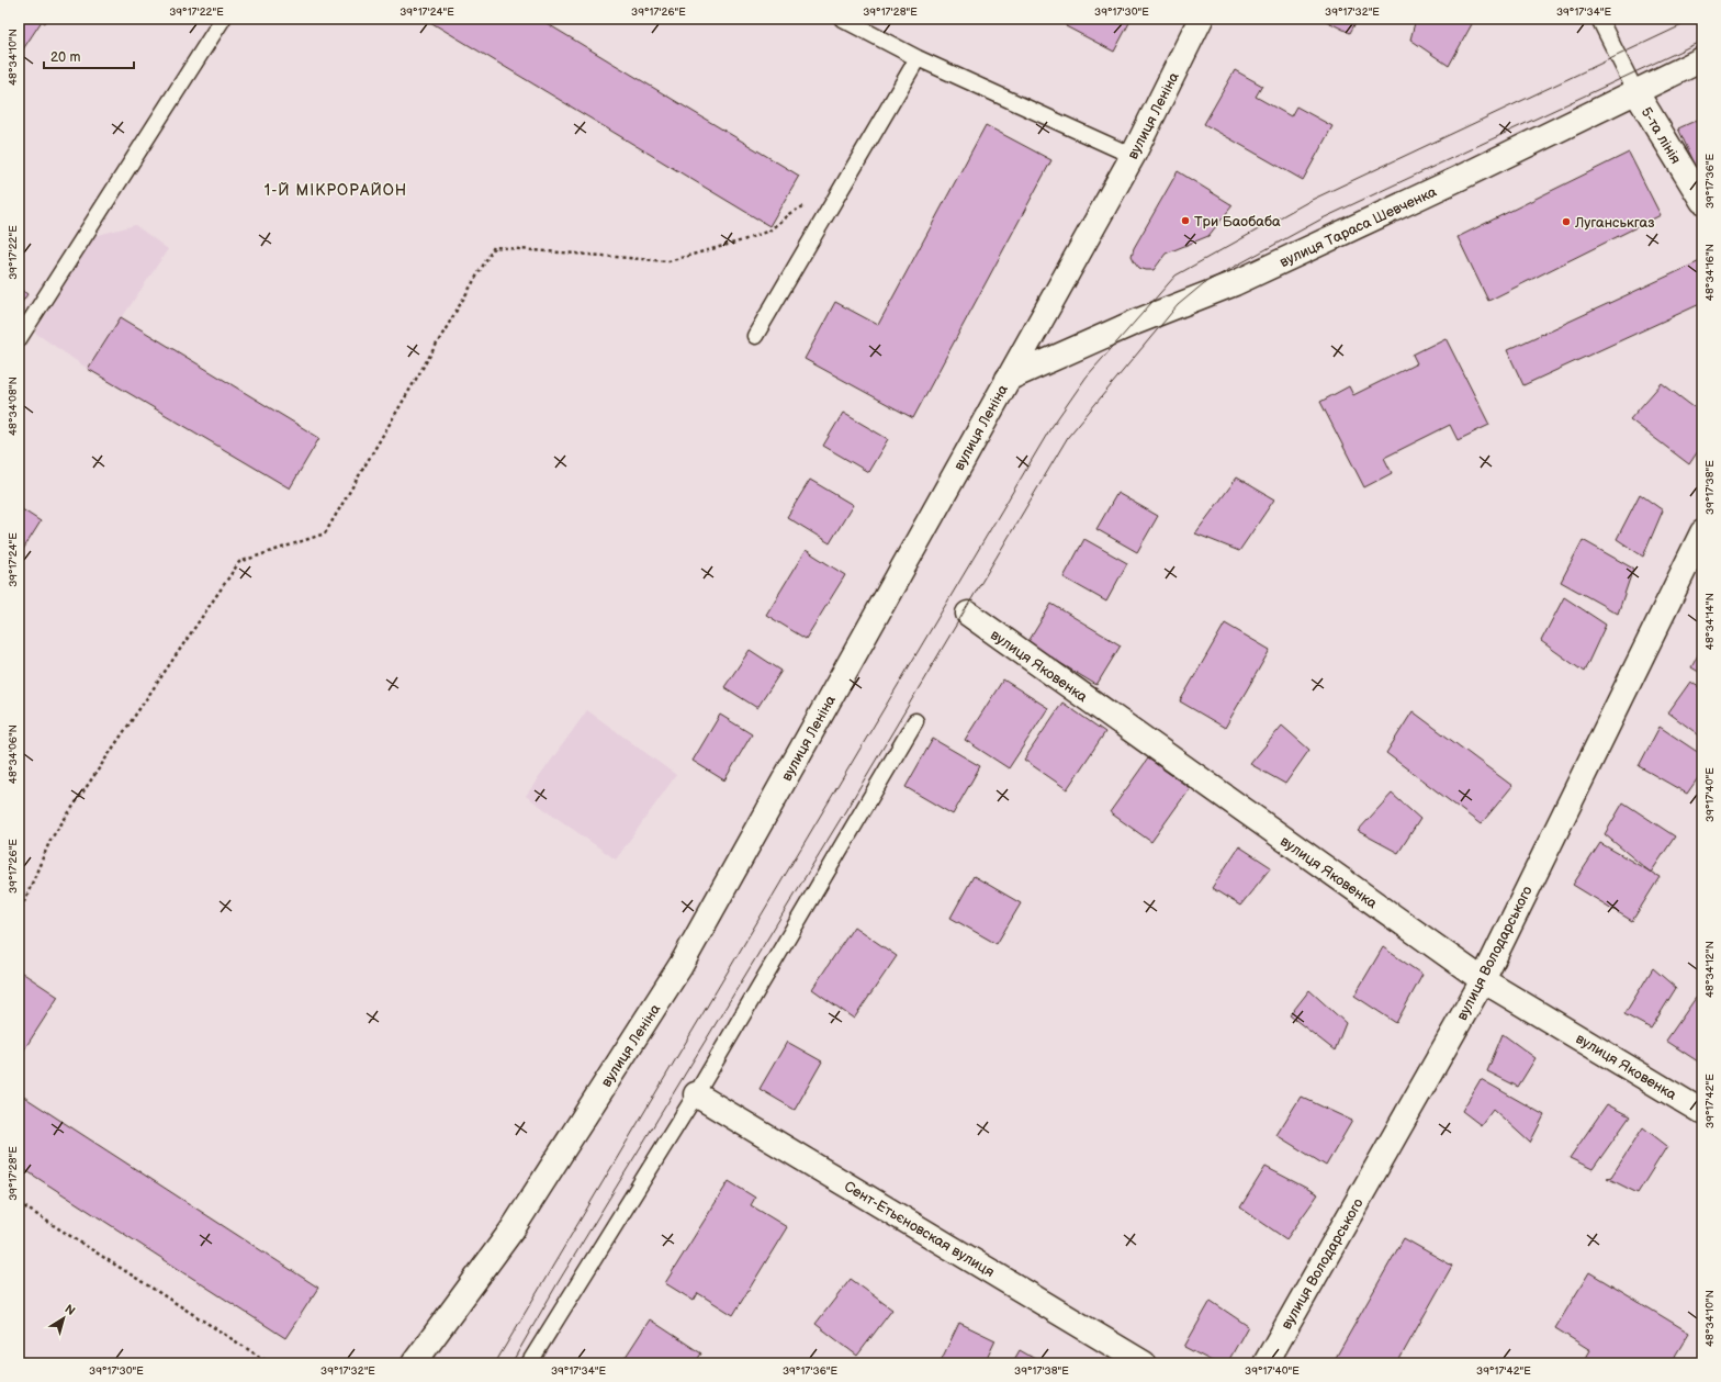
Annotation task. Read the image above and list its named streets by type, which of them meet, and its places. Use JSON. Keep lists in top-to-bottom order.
{
  "streets": {
    "street": [
      "вулиця Леніна",
      "5-та лінія",
      "вулиця Тараса Шевченка",
      "вулиця Яковенка",
      "вулиця Володарського",
      "Сент-Етьєновская вулиця"
    ]
  },
  "crossings": [
    ["вулиця Леніна", "вулиця Тараса Шевченка"],
    ["5-та лінія", "вулиця Тараса Шевченка"],
    ["вулиця Яковенка", "вулиця Володарського"]
  ],
  "districts": ["1-Й МІКРОРАЙОН"],
  "places": ["Три Баобаба", "Луганськгаз"],
  "scale_bar": "20 m",
  "north": "top right",
  "coordinates": [
    "39°17'22\"E",
    "39°17'24\"E",
    "39°17'26\"E",
    "39°17'28\"E",
    "39°17'30\"E",
    "39°17'32\"E",
    "39°17'34\"E",
    "48°34'10\"N",
    "39°17'36\"E",
    "48°34'16\"N",
    "48°34'08\"N",
    "39°17'38\"E",
    "48°34'14\"N",
    "48°34'06\"N",
    "39°17'40\"E",
    "48°34'12\"N",
    "39°17'42\"E"
  ]
}
